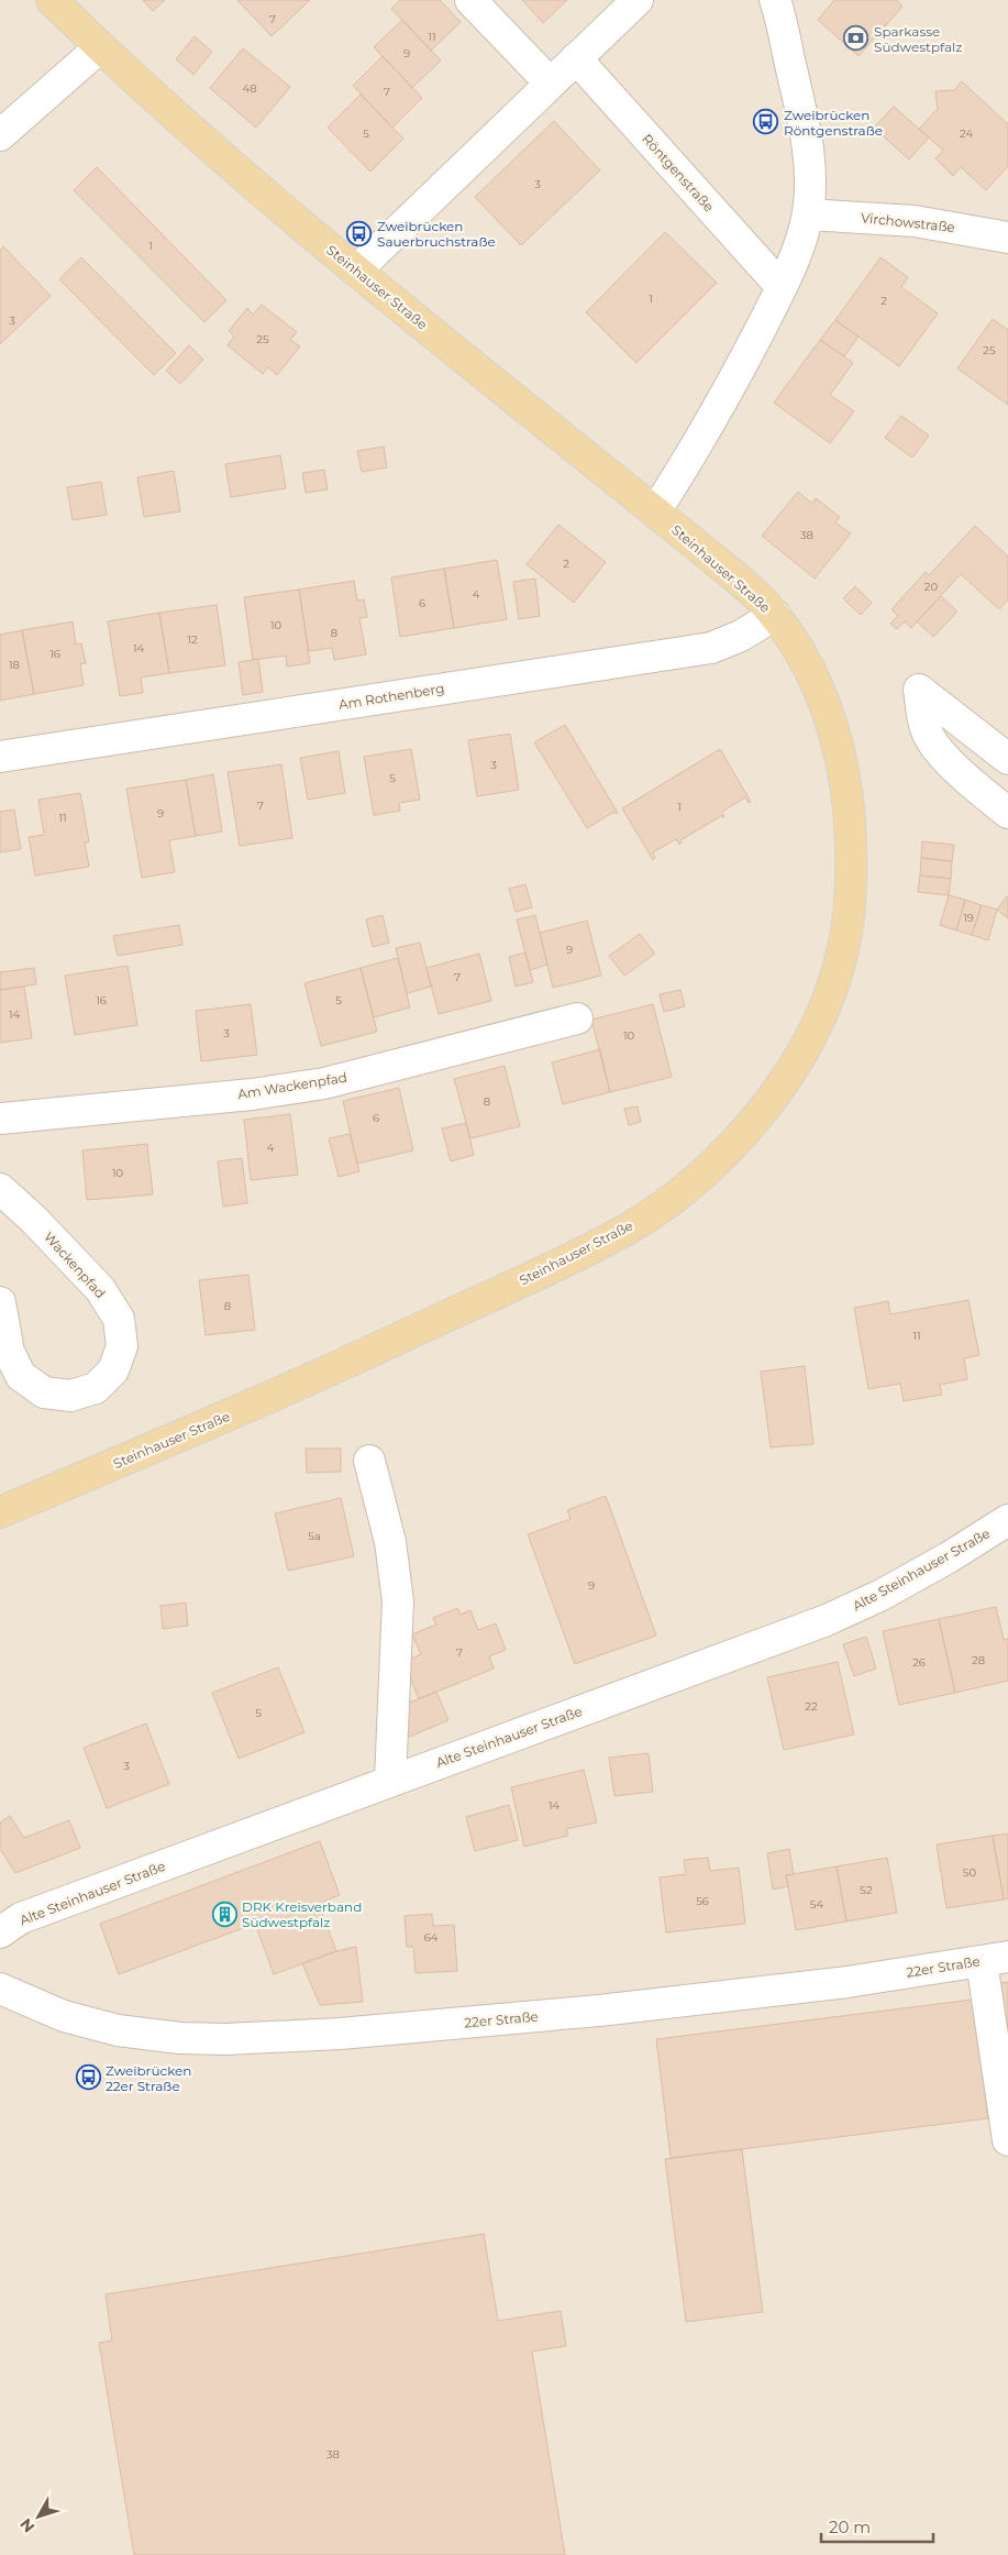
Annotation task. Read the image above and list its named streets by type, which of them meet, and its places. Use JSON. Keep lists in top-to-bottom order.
{
  "streets": {
    "main road": ["Steinhauser Straße"],
    "street": [
      "Röntgenstraße",
      "Virchowstraße",
      "Am Rothenberg",
      "Am Wackenpfad",
      "Wackenpfad",
      "Alte Steinhauser Straße",
      "22er Straße"
    ]
  },
  "crossings": [
    ["Steinhauser Straße", "Am Rothenberg"]
  ],
  "places": {
    "bank": ["Sparkasse Südwestpfalz"],
    "bus stop": ["Zweibrücken Röntgenstraße", "Zweibrücken Sauerbruchstraße", "Zweibrücken 22er Straße"],
    "building": ["DRK Kreisverband Südwestpfalz"]
  },
  "house_numbers": [
    "7",
    "11",
    "9",
    "48",
    "7",
    "5",
    "24",
    "3",
    "1",
    "1",
    "2",
    "3",
    "25",
    "25",
    "38",
    "2",
    "20",
    "4",
    "6",
    "10",
    "8",
    "12",
    "14",
    "16",
    "18",
    "3",
    "5",
    "7",
    "1",
    "9",
    "11",
    "19",
    "9",
    "7",
    "16",
    "5",
    "14",
    "3",
    "10",
    "8",
    "6",
    "4",
    "10",
    "8",
    "11",
    "5a",
    "9",
    "7",
    "28",
    "26",
    "22",
    "5",
    "3",
    "14",
    "50",
    "52",
    "56",
    "54",
    "64",
    "38"
  ],
  "scale_bar": "20 m",
  "north": "bottom left"
}
